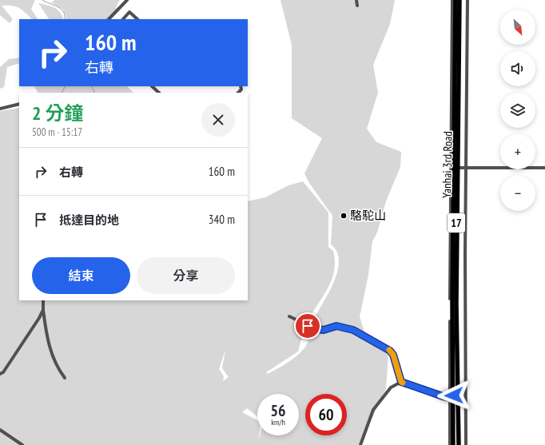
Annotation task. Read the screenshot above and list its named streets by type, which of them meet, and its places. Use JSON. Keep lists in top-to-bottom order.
{
  "streets": {
    "main road": ["Yanhai 3rd Road", "17"]
  },
  "places": ["駱駝山"],
  "north": "bottom right",
  "page": {
    "map_buttons": ["+", "−"],
    "turn": ["160 m", "右轉"],
    "heading": ["2 分鐘", "500 m · 15:17"],
    "list": [
      {
        "name": "右轉",
        "value": "160 m"
      },
      {
        "name": "抵達目的地",
        "value": "340 m"
      }
    ],
    "buttons": ["結束", "分享"],
    "speed": "56 km/h",
    "limit": "60"
  }
}
